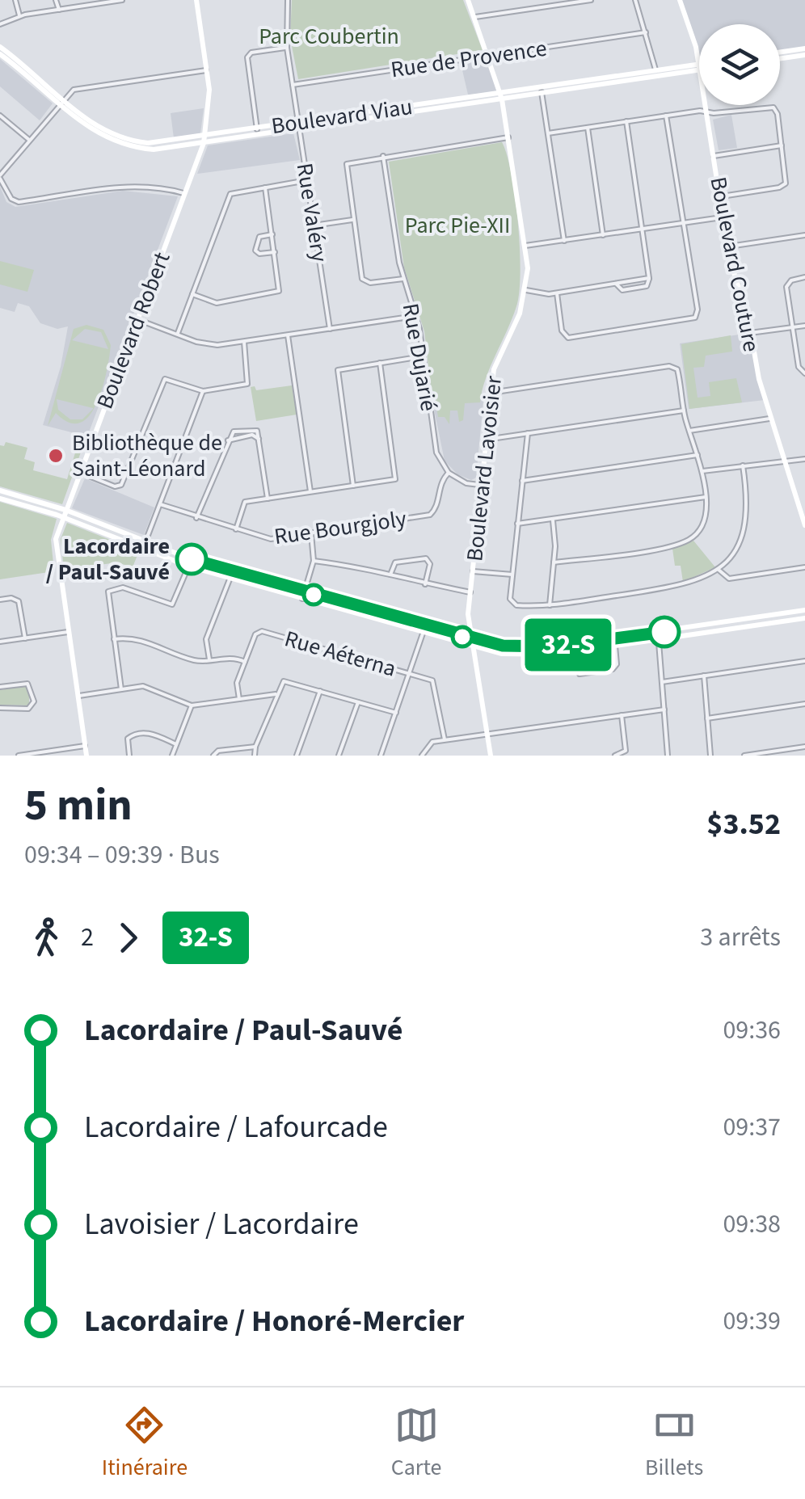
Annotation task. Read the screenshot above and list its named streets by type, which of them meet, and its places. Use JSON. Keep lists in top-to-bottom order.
{
  "streets": {
    "main road": [
      "Boulevard Viau",
      "Boulevard Couture",
      "Boulevard Robert",
      "Boulevard Lavoisier"
    ],
    "street": [
      "Rue de Provence",
      "Rue Valéry",
      "Rue Dujarié",
      "Rue Bourgjoly",
      "Rue Aéterna"
    ]
  },
  "crossings": [
    ["Rue de Provence", "Rue Valéry"],
    ["Rue de Provence", "Boulevard Lavoisier"],
    ["Boulevard Viau", "Rue Valéry"],
    ["Boulevard Viau", "Boulevard Robert"],
    ["Boulevard Viau", "Boulevard Lavoisier"],
    ["Rue Dujarié", "Rue Bourgjoly"]
  ],
  "parks": ["Parc Coubertin", "Parc Pie-XII"],
  "places": ["Bibliothèque de Saint-Léonard", "Lacordaire / Paul-Sauvé"],
  "lines": ["bus line 32-S"],
  "page": {
    "on_map": "32-S",
    "heading": ["5 min", "09:34 – 09:39 · Bus", "$3.52"],
    "legs": ["2", "32-S", "3 arrêts"],
    "list": [
      {
        "name": "Lacordaire / Paul-Sauvé",
        "value": "09:36"
      },
      {
        "name": "Lacordaire / Lafourcade",
        "value": "09:37"
      },
      {
        "name": "Lavoisier / Lacordaire",
        "value": "09:38"
      },
      {
        "name": "Lacordaire / Honoré-Mercier",
        "value": "09:39"
      }
    ],
    "tabs": ["Itinéraire", "Carte", "Billets"]
  }
}
